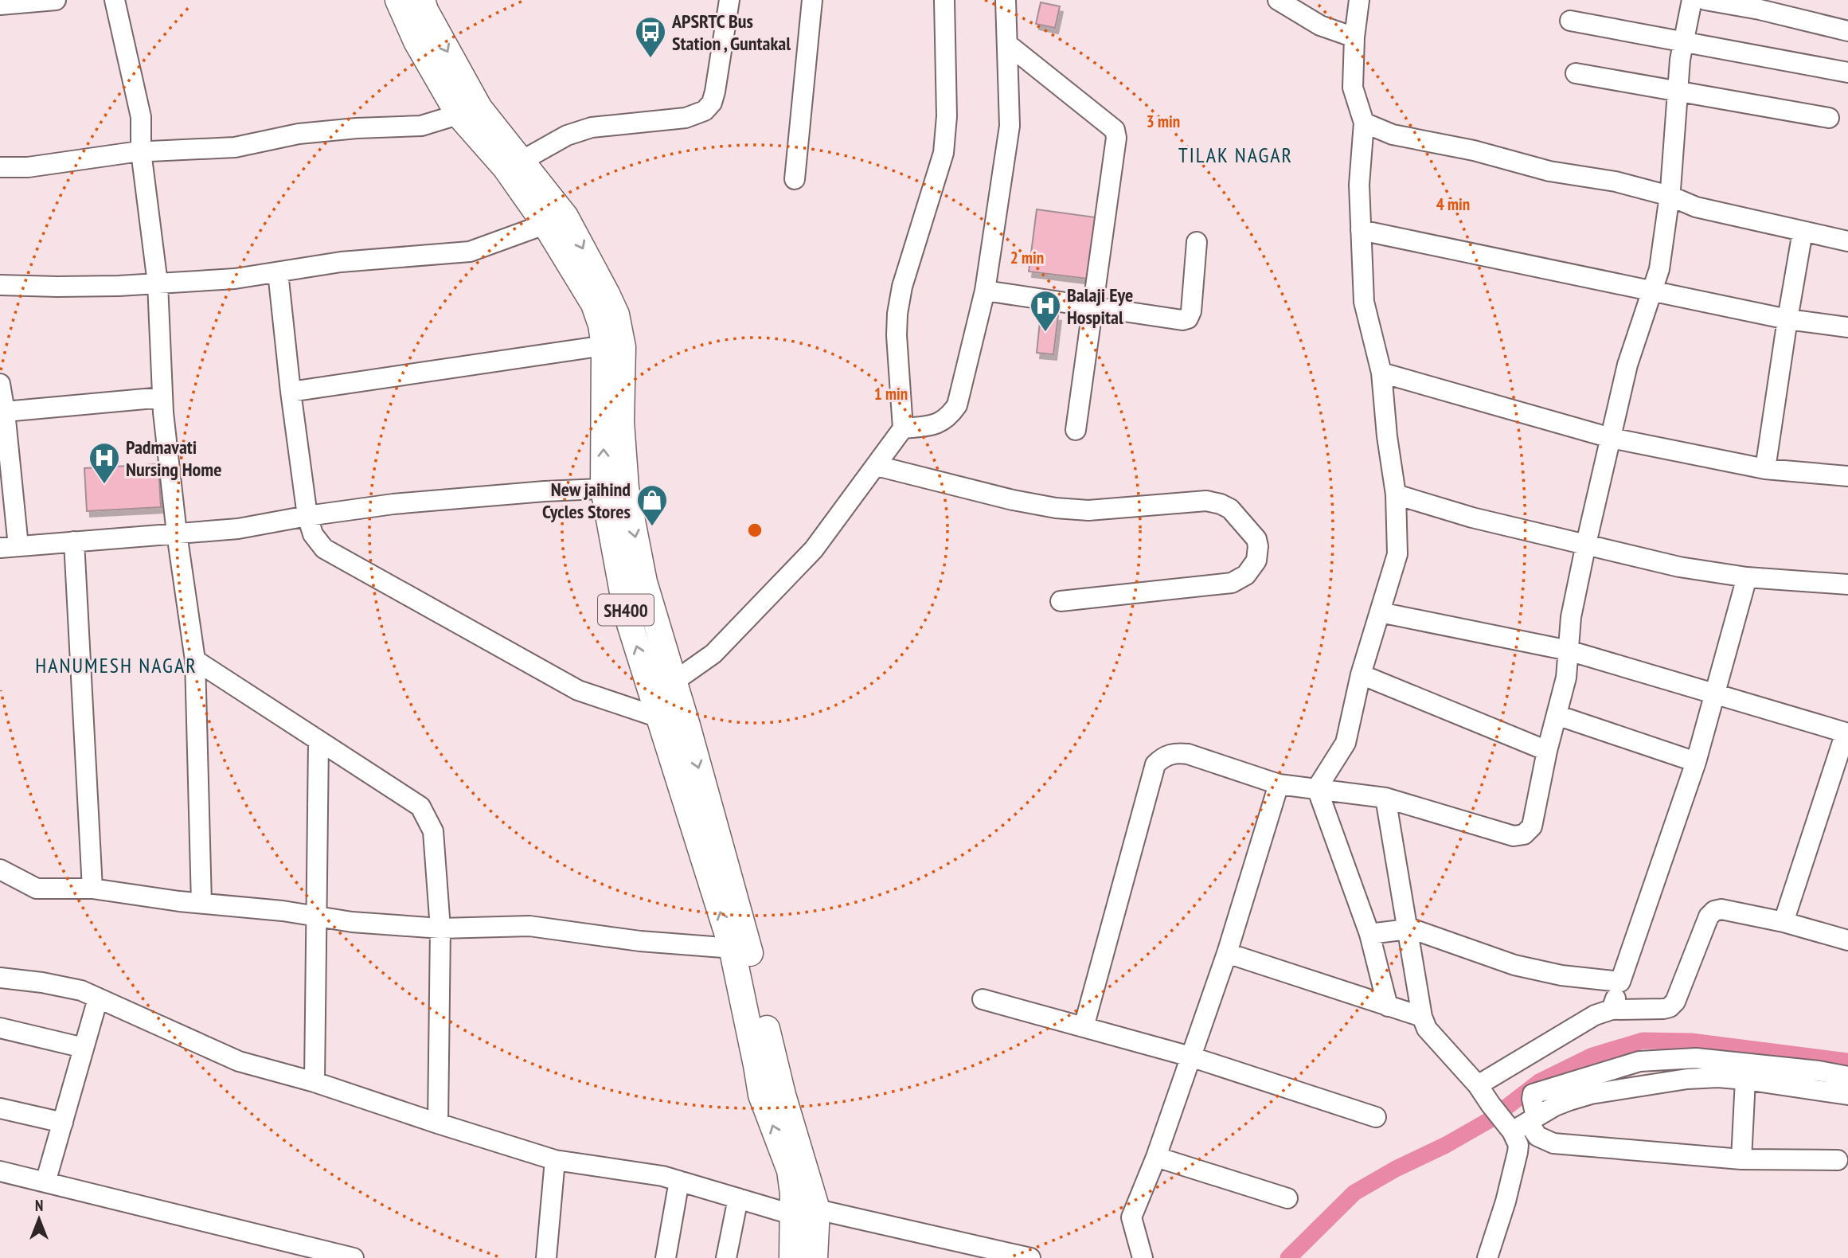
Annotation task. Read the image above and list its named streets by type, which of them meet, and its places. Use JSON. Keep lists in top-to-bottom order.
{
  "streets": {
    "main road": ["SH400"]
  },
  "districts": ["TILAK NAGAR", "HANUMESH NAGAR"],
  "places": {
    "bus stop": ["APSRTC Bus Station , Guntakal"],
    "hospital": ["Balaji Eye Hospital", "Padmavati Nursing Home"],
    "shop": ["New jaihind Cycles Stores"]
  },
  "north": "top",
  "rings": [
    "3 min",
    "4 min",
    "2 min",
    "1 min"
  ]
}
